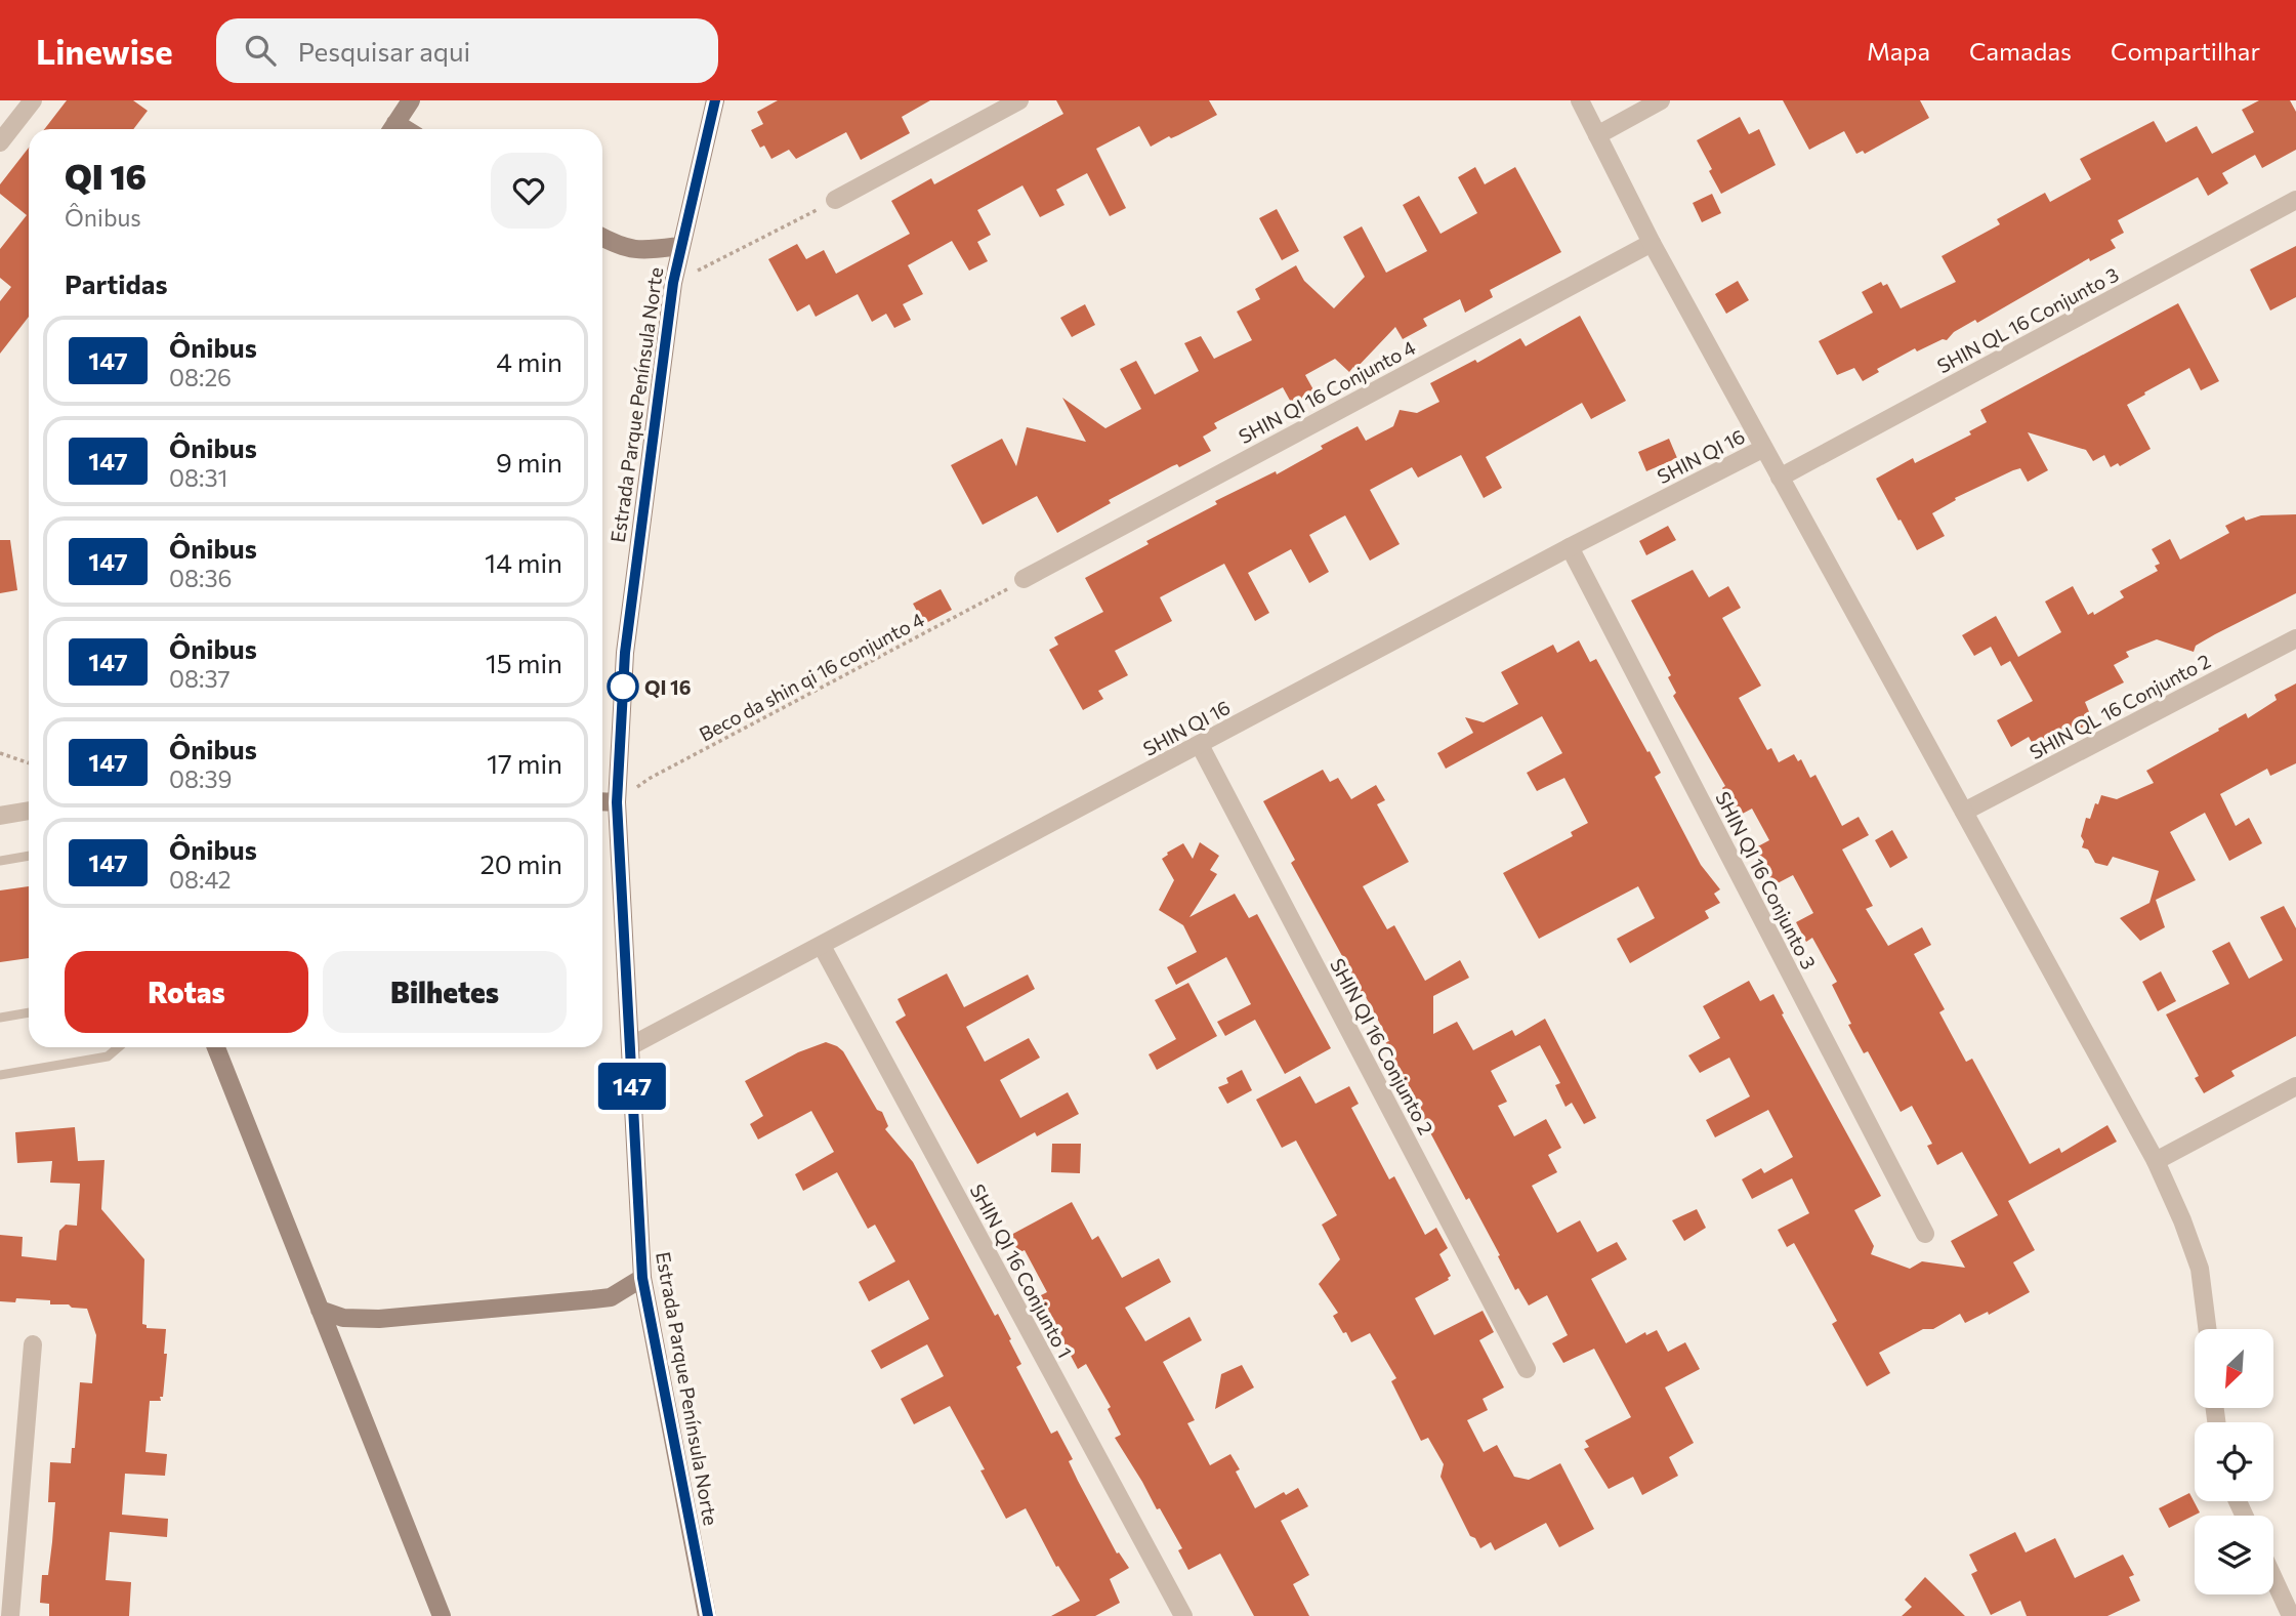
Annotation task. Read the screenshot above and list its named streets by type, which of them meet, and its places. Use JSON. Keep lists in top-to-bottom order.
{
  "streets": {
    "main road": ["Estrada Parque Península Norte"],
    "street": [
      "SHIN QL 16 Conjunto 3",
      "SHIN QI 16 Conjunto 4",
      "SHIN QI 16",
      "SHIN QL 16 Conjunto 2",
      "SHIN QI 16 Conjunto 3",
      "SHIN QI 16 Conjunto 2",
      "SHIN QI 16 Conjunto 1"
    ],
    "path": ["Beco da shin qi 16 conjunto 4"]
  },
  "crossings": [
    ["SHIN QI 16 Conjunto 4", "Beco da shin qi 16 conjunto 4"],
    ["Estrada Parque Península Norte", "SHIN QI 16"],
    ["Estrada Parque Península Norte", "Beco da shin qi 16 conjunto 4"],
    ["SHIN QI 16", "SHIN QI 16 Conjunto 3"],
    ["SHIN QI 16", "SHIN QI 16 Conjunto 2"],
    ["SHIN QI 16", "SHIN QI 16 Conjunto 1"]
  ],
  "places": ["QI 16"],
  "lines": ["bus line 147"],
  "north": "bottom left",
  "page": {
    "header": "Linewise",
    "search": "Pesquisar aqui",
    "nav": ["Mapa", "Camadas", "Compartilhar"],
    "on_map": "147",
    "heading": [
      ["QI 16", "Ônibus"],
      "Partidas"
    ],
    "list": [
      {
        "mark": "147",
        "name": "Ônibus",
        "note": "08:26",
        "value": "4 min"
      },
      {
        "mark": "147",
        "name": "Ônibus",
        "note": "08:31",
        "value": "9 min"
      },
      {
        "mark": "147",
        "name": "Ônibus",
        "note": "08:36",
        "value": "14 min"
      },
      {
        "mark": "147",
        "name": "Ônibus",
        "note": "08:37",
        "value": "15 min"
      },
      {
        "mark": "147",
        "name": "Ônibus",
        "note": "08:39",
        "value": "17 min"
      },
      {
        "mark": "147",
        "name": "Ônibus",
        "note": "08:42",
        "value": "20 min"
      }
    ],
    "buttons": ["Rotas", "Bilhetes"]
  }
}
